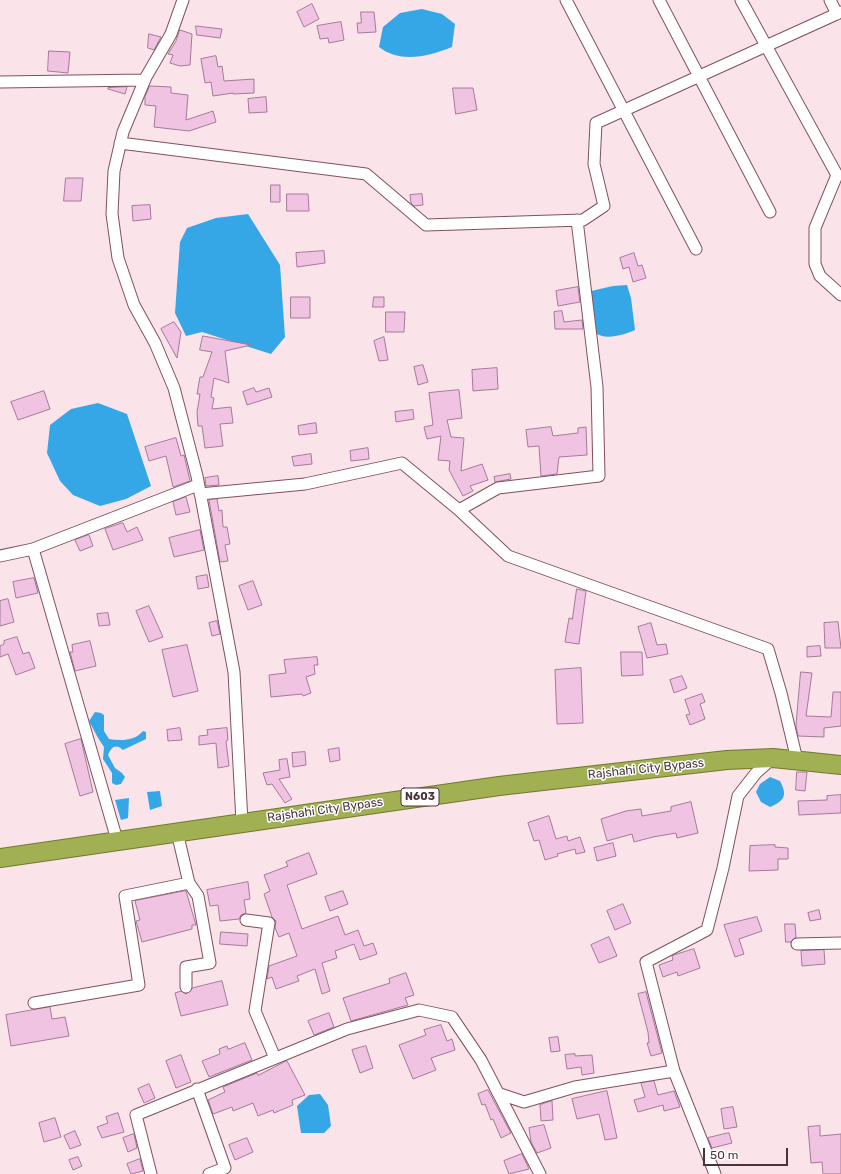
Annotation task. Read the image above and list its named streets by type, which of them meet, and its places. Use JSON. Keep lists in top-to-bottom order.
{
  "streets": {
    "highway": ["Rajshahi City Bypass", "N603"]
  },
  "scale_bar": "50 m"
}
